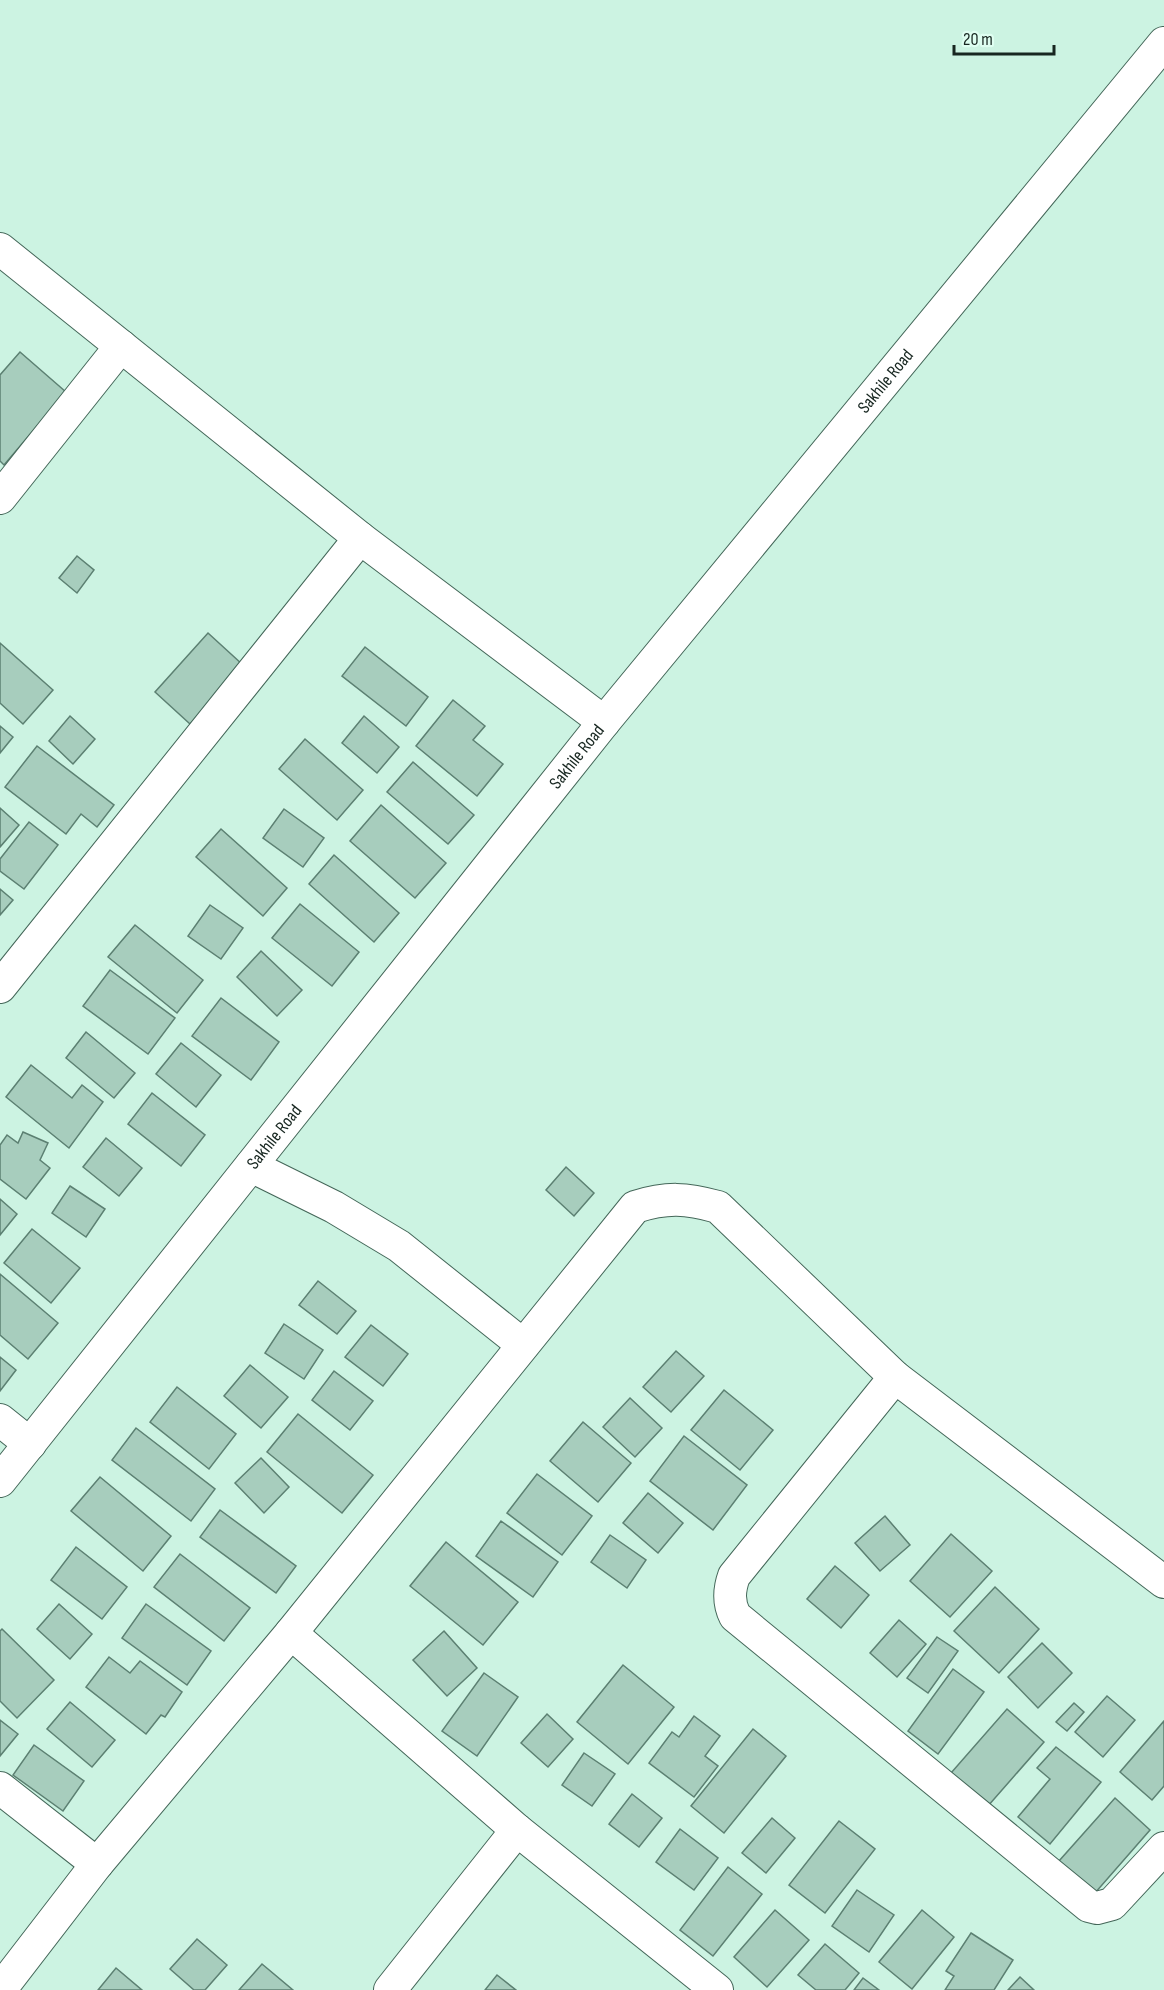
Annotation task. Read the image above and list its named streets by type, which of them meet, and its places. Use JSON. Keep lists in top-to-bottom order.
{
  "streets": {
    "street": ["Sakhile Road"]
  },
  "scale_bar": "20 m"
}
